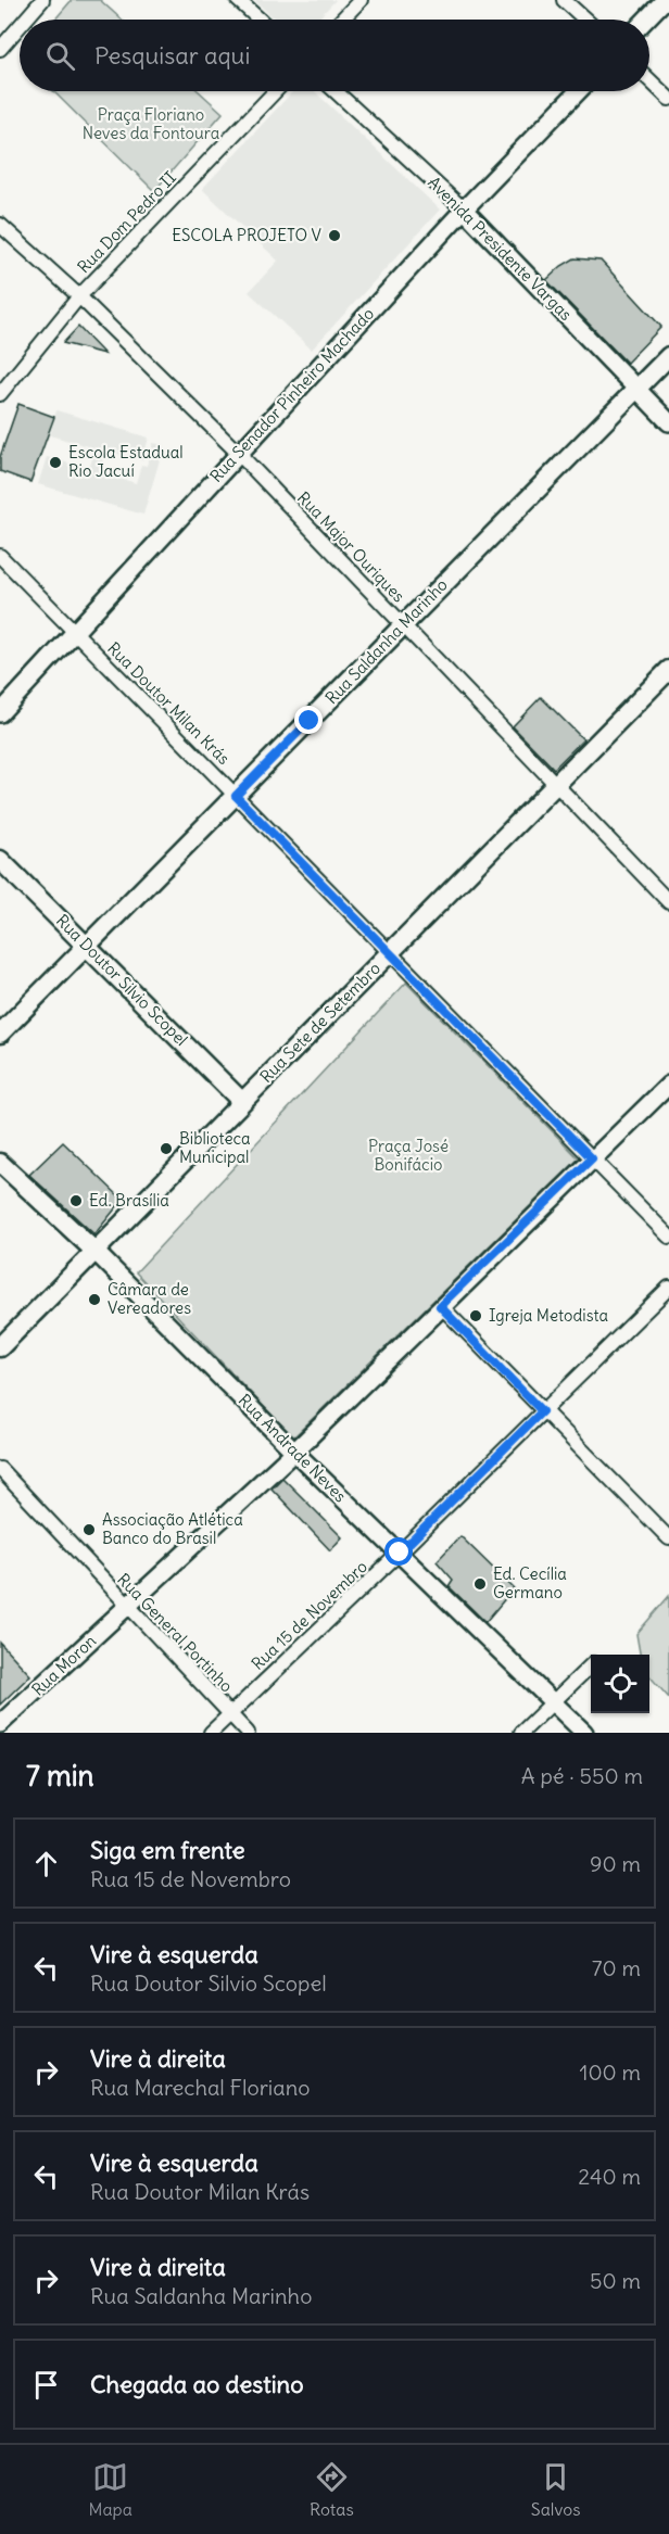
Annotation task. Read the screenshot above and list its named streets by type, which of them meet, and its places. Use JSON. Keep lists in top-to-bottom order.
{
  "streets": {
    "main road": [
      "Rua Saldanha Marinho",
      "Rua Doutor Silvio Scopel",
      "Rua Sete de Setembro",
      "Rua Andrade Neves"
    ],
    "street": [
      "Rua Dom Pedro II",
      "Avenida Presidente Vargas",
      "Rua Senador Pinheiro Machado",
      "Rua Major Ouriques",
      "Rua Doutor Milan Krás",
      "Rua 15 de Novembro",
      "Rua General Portinho",
      "Rua Moron"
    ]
  },
  "crossings": [
    ["Rua Dom Pedro II", "Rua Major Ouriques"],
    ["Avenida Presidente Vargas", "Rua Senador Pinheiro Machado"],
    ["Avenida Presidente Vargas", "Rua Saldanha Marinho"],
    ["Rua Senador Pinheiro Machado", "Rua Major Ouriques"],
    ["Rua Senador Pinheiro Machado", "Rua Doutor Milan Krás"],
    ["Rua Major Ouriques", "Rua Saldanha Marinho"],
    ["Rua Major Ouriques", "Rua Sete de Setembro"],
    ["Rua Saldanha Marinho", "Rua Doutor Milan Krás"],
    ["Rua Saldanha Marinho", "Rua Doutor Silvio Scopel"],
    ["Rua Doutor Milan Krás", "Rua Sete de Setembro"],
    ["Rua Doutor Milan Krás", "Rua Moron"],
    ["Rua Doutor Silvio Scopel", "Rua Sete de Setembro"],
    ["Rua Sete de Setembro", "Rua Andrade Neves"],
    ["Rua Andrade Neves", "Rua 15 de Novembro"],
    ["Rua Andrade Neves", "Rua Moron"],
    ["Rua 15 de Novembro", "Rua General Portinho"],
    ["Rua General Portinho", "Rua Moron"]
  ],
  "parks": ["Praça Floriano Neves da Fontoura", "Praça José Bonifácio"],
  "places": [
    "ESCOLA PROJETO V",
    "Escola Estadual Rio Jacuí",
    "Biblioteca Municipal",
    "Ed. Brasília",
    "Câmara de Vereadores",
    "Igreja Metodista",
    "Associação Atlética Banco do Brasil",
    "Ed. Cecília Germano"
  ],
  "page": {
    "search": "Pesquisar aqui",
    "heading": ["7 min", "A pé · 550 m"],
    "list": [
      ["Siga em frente", "Rua 15 de Novembro", "90 m"],
      ["Vire à esquerda", "Rua Doutor Silvio Scopel", "70 m"],
      ["Vire à direita", "Rua Marechal Floriano", "100 m"],
      ["Vire à esquerda", "Rua Doutor Milan Krás", "240 m"],
      ["Vire à direita", "Rua Saldanha Marinho", "50 m"],
      "Chegada ao destino"
    ],
    "nav": ["Mapa", "Rotas", "Salvos"]
  }
}
